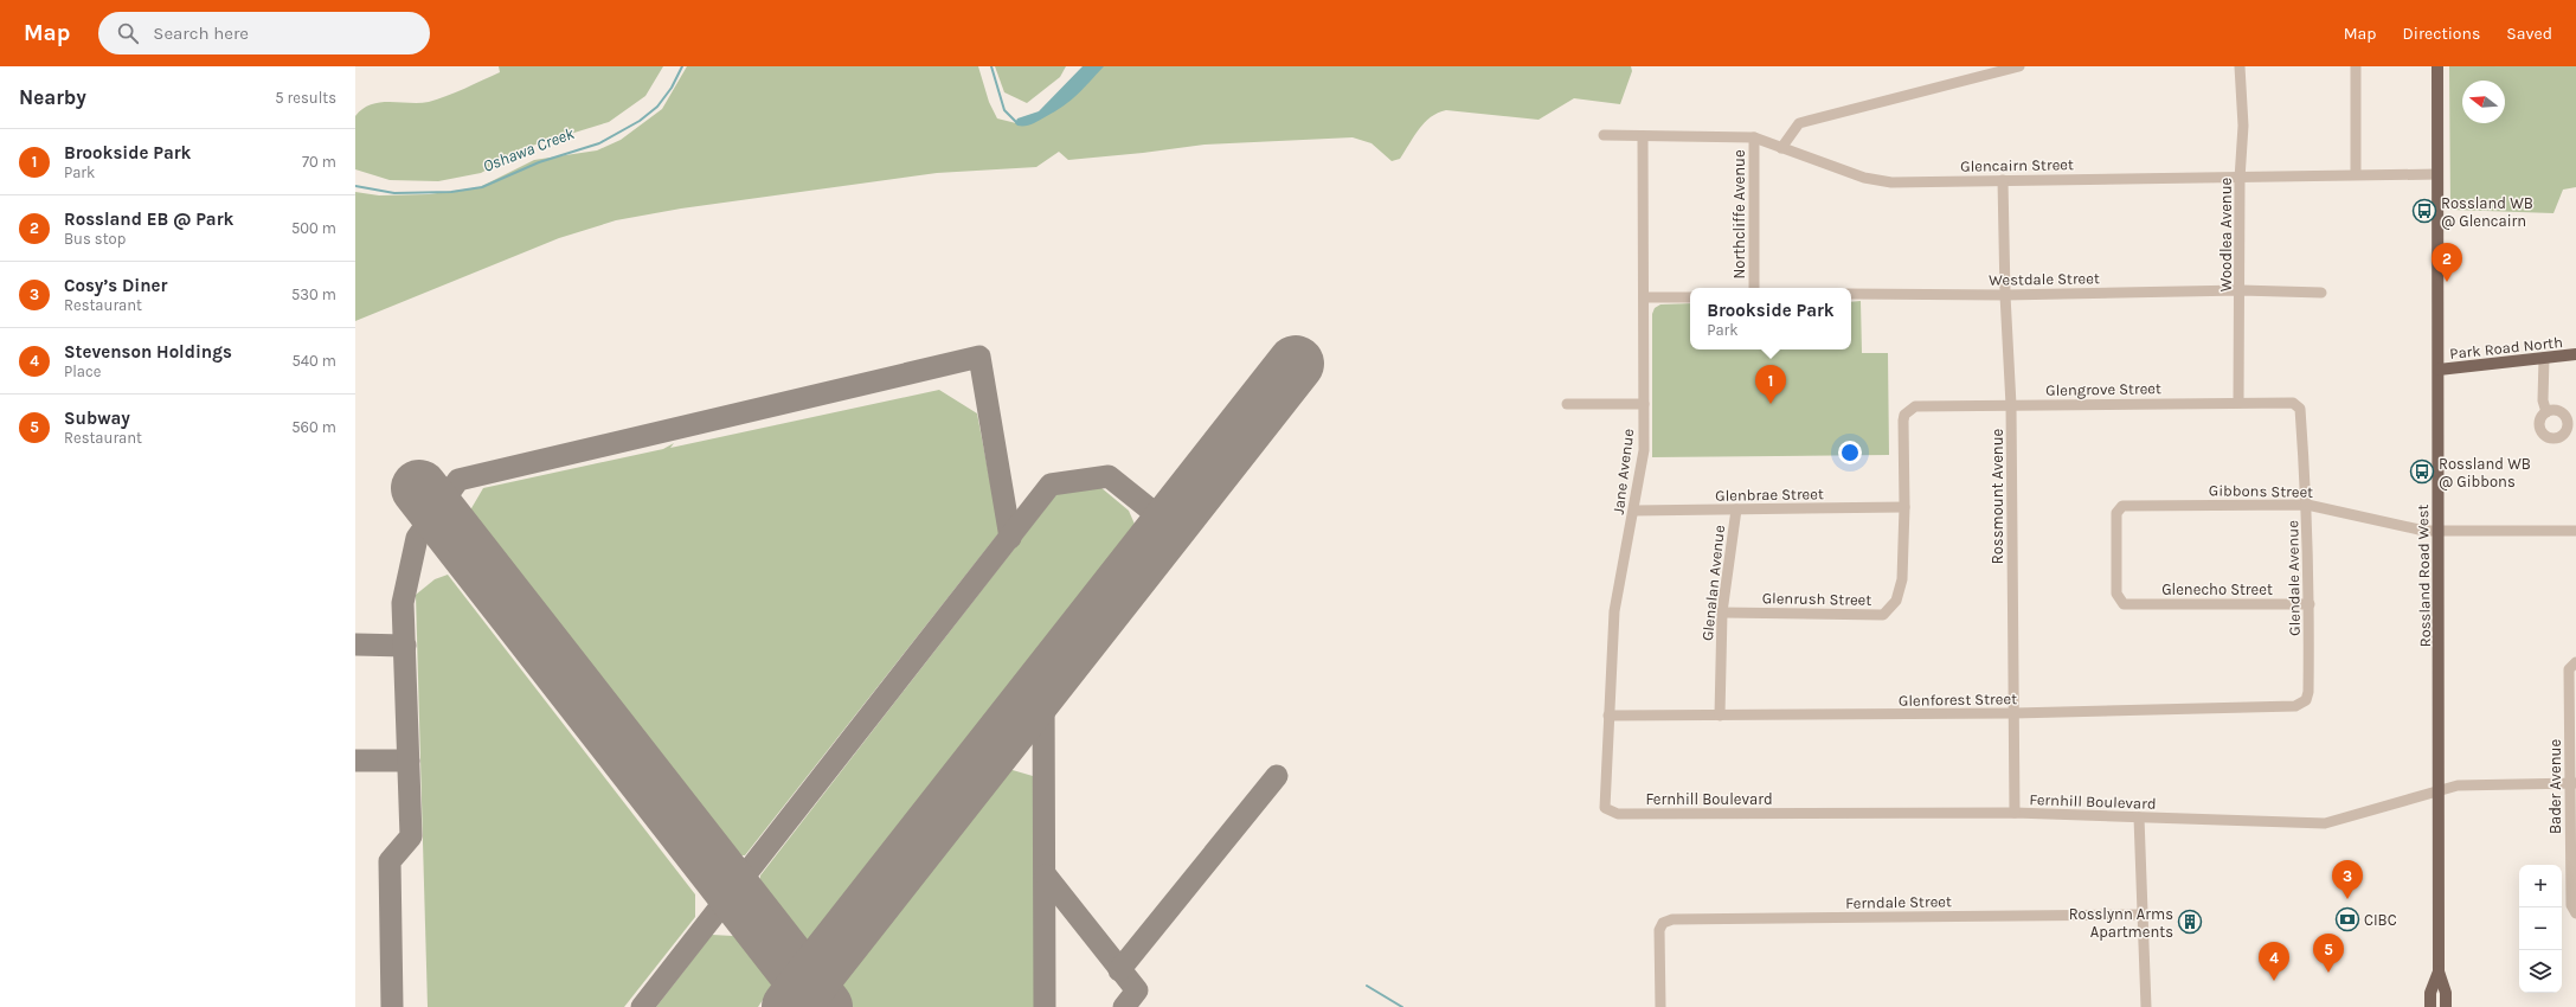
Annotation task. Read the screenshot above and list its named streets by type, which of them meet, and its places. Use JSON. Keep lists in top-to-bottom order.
{
  "streets": {
    "main road": ["Park Road North", "Rossland Road West"],
    "street": [
      "Glencairn Street",
      "Northcliffe Avenue",
      "Woodlea Avenue",
      "Westdale Street",
      "Glengrove Street",
      "Jane Avenue",
      "Gibbons Street",
      "Glenbrae Street",
      "Rossmount Avenue",
      "Glendale Avenue",
      "Glenalan Avenue",
      "Glenecho Street",
      "Glenrush Street",
      "Glenforest Street",
      "Bader Avenue",
      "Fernhill Boulevard",
      "Ferndale Street"
    ]
  },
  "crossings": [
    ["Glencairn Street", "Northcliffe Avenue"],
    ["Glencairn Street", "Woodlea Avenue"],
    ["Glencairn Street", "Jane Avenue"],
    ["Glencairn Street", "Rossmount Avenue"],
    ["Glencairn Street", "Rossland Road West"],
    ["Woodlea Avenue", "Westdale Street"],
    ["Woodlea Avenue", "Glengrove Street"],
    ["Westdale Street", "Rossmount Avenue"],
    ["Park Road North", "Rossland Road West"],
    ["Glengrove Street", "Rossmount Avenue"],
    ["Glengrove Street", "Glendale Avenue"],
    ["Glengrove Street", "Glenrush Street"],
    ["Jane Avenue", "Glenbrae Street"],
    ["Jane Avenue", "Glenforest Street"],
    ["Jane Avenue", "Fernhill Boulevard"],
    ["Gibbons Street", "Rossland Road West"],
    ["Gibbons Street", "Glendale Avenue"],
    ["Gibbons Street", "Glenecho Street"],
    ["Glenbrae Street", "Glenalan Avenue"],
    ["Glenbrae Street", "Glenrush Street"],
    ["Rossmount Avenue", "Glenforest Street"],
    ["Rossmount Avenue", "Fernhill Boulevard"],
    ["Rossland Road West", "Fernhill Boulevard"],
    ["Glendale Avenue", "Glenecho Street"],
    ["Glendale Avenue", "Glenforest Street"],
    ["Glenalan Avenue", "Glenrush Street"],
    ["Glenalan Avenue", "Glenforest Street"],
    ["Bader Avenue", "Fernhill Boulevard"]
  ],
  "water": ["Oshawa Creek"],
  "places": {
    "bus stop": ["Rossland WB @ Glencairn", "Rossland WB @ Gibbons"],
    "bank": ["CIBC"],
    "building": ["Rosslynn Arms Apartments"]
  },
  "north": "left",
  "page": {
    "header": "Map",
    "search": "Search here",
    "nav": ["Map", "Directions", "Saved"],
    "heading": ["Nearby", "5 results"],
    "list": [
      {
        "mark": "1",
        "name": "Brookside Park",
        "note": "Park",
        "value": "70 m"
      },
      {
        "mark": "2",
        "name": "Rossland EB @ Park",
        "note": "Bus stop",
        "value": "500 m"
      },
      {
        "mark": "3",
        "name": "Cosy’s Diner",
        "note": "Restaurant",
        "value": "530 m"
      },
      {
        "mark": "4",
        "name": "Stevenson Holdings",
        "note": "Place",
        "value": "540 m"
      },
      {
        "mark": "5",
        "name": "Subway",
        "note": "Restaurant",
        "value": "560 m"
      }
    ],
    "pins": [
      "2",
      "1",
      "3",
      "5",
      "4"
    ],
    "popup": ["Brookside Park", "Park"],
    "map_buttons": ["+", "−"]
  }
}
